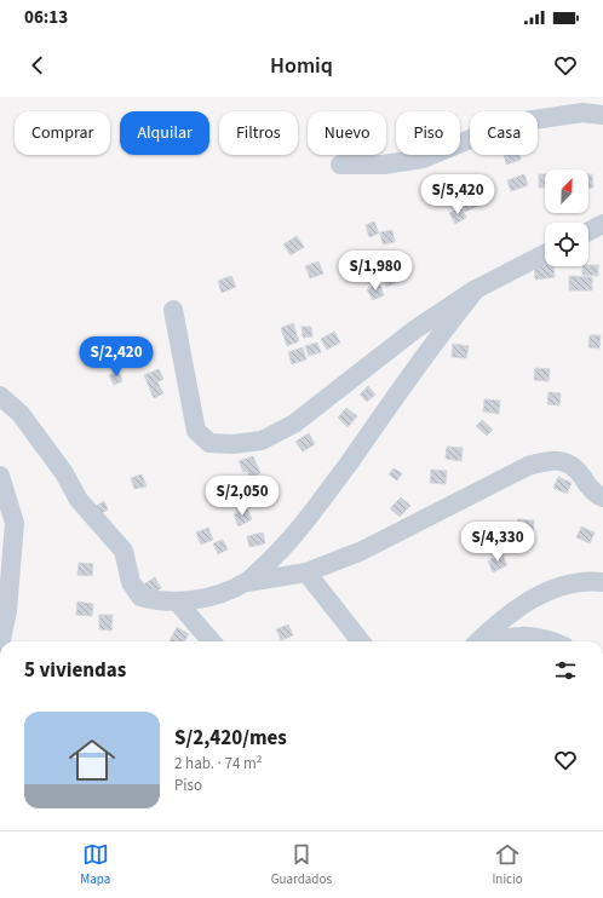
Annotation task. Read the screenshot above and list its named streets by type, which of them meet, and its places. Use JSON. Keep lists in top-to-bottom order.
{
  "north": "top right",
  "page": {
    "status": "06:13",
    "header": "Homiq",
    "chip": [
      "Comprar",
      "Alquilar",
      "Filtros",
      "Nuevo",
      "Piso",
      "Casa"
    ],
    "price": [
      "S/5,420",
      "S/1,980",
      "S/2,420",
      "S/2,050",
      "S/4,330"
    ],
    "heading": "5 viviendas",
    "list": [
      {
        "name": "S/2,420/mes",
        "note": "2 hab. · 74 m² · Piso"
      }
    ],
    "tabs": ["Mapa", "Guardados", "Inicio"]
  }
}
